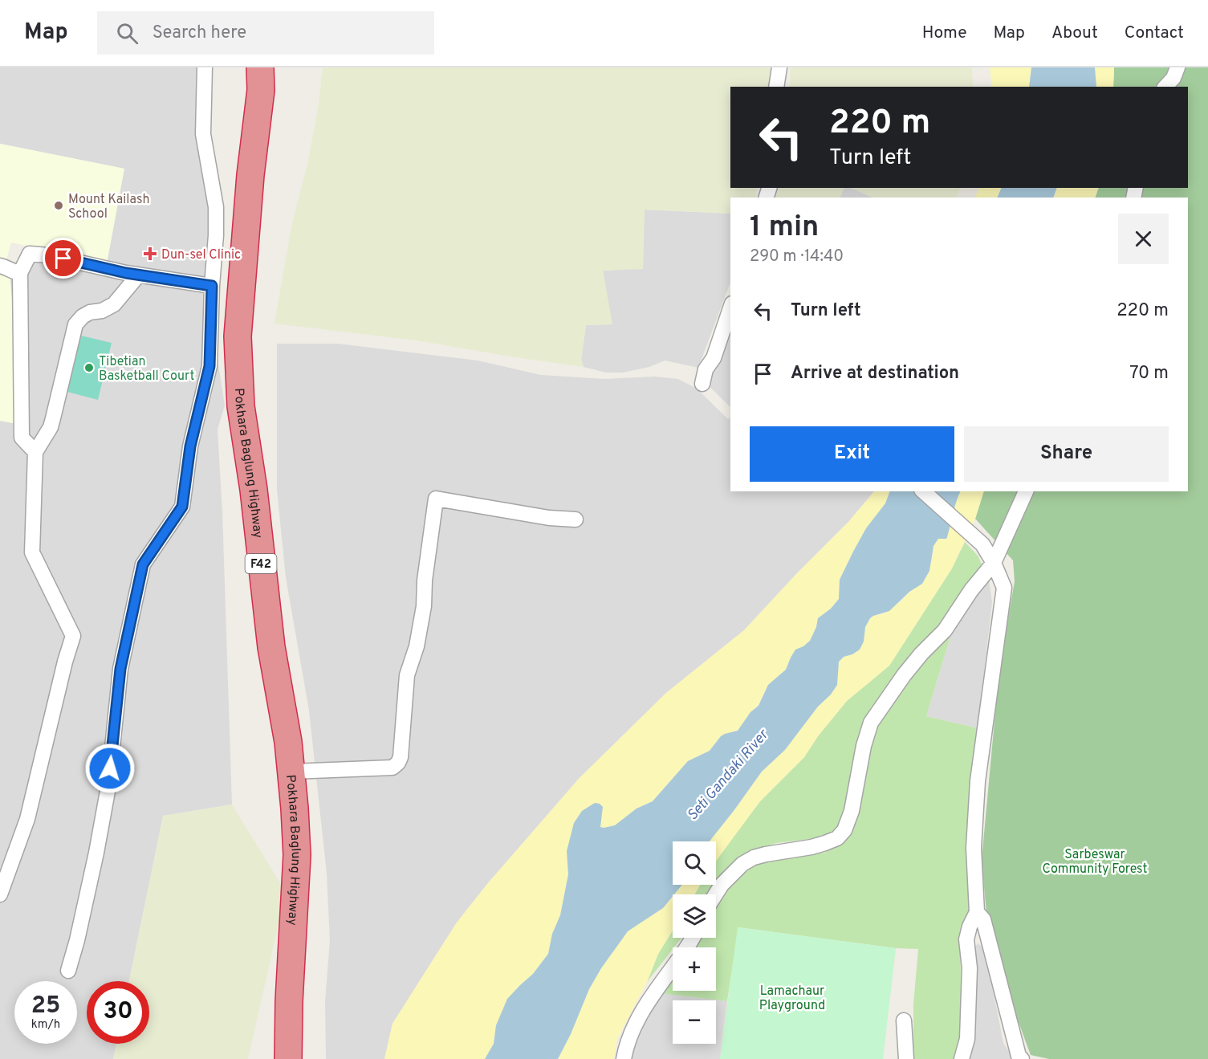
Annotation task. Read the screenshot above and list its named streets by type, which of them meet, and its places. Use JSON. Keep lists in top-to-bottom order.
{
  "streets": {
    "highway": ["Pokhara Baglung Highway", "F42"]
  },
  "water": ["Seti Gandaki River"],
  "parks": ["Sarbeswar Community Forest", "Lamachaur Playground"],
  "places": {
    "other": ["Mount Kailash School", "Tibetian Basketball Court"],
    "health": ["Dun-sel Clinic"]
  },
  "page": {
    "header": "Map",
    "search": "Search here",
    "nav": [
      "Home",
      "Map",
      "About",
      "Contact"
    ],
    "turn": ["220 m", "Turn left"],
    "heading": ["1 min", "290 m · 14:40"],
    "list": [
      {
        "name": "Turn left",
        "value": "220 m"
      },
      {
        "name": "Arrive at destination",
        "value": "70 m"
      }
    ],
    "buttons": ["Exit", "Share"],
    "map_buttons": ["+", "−"],
    "speed": "25 km/h",
    "limit": "30"
  }
}
